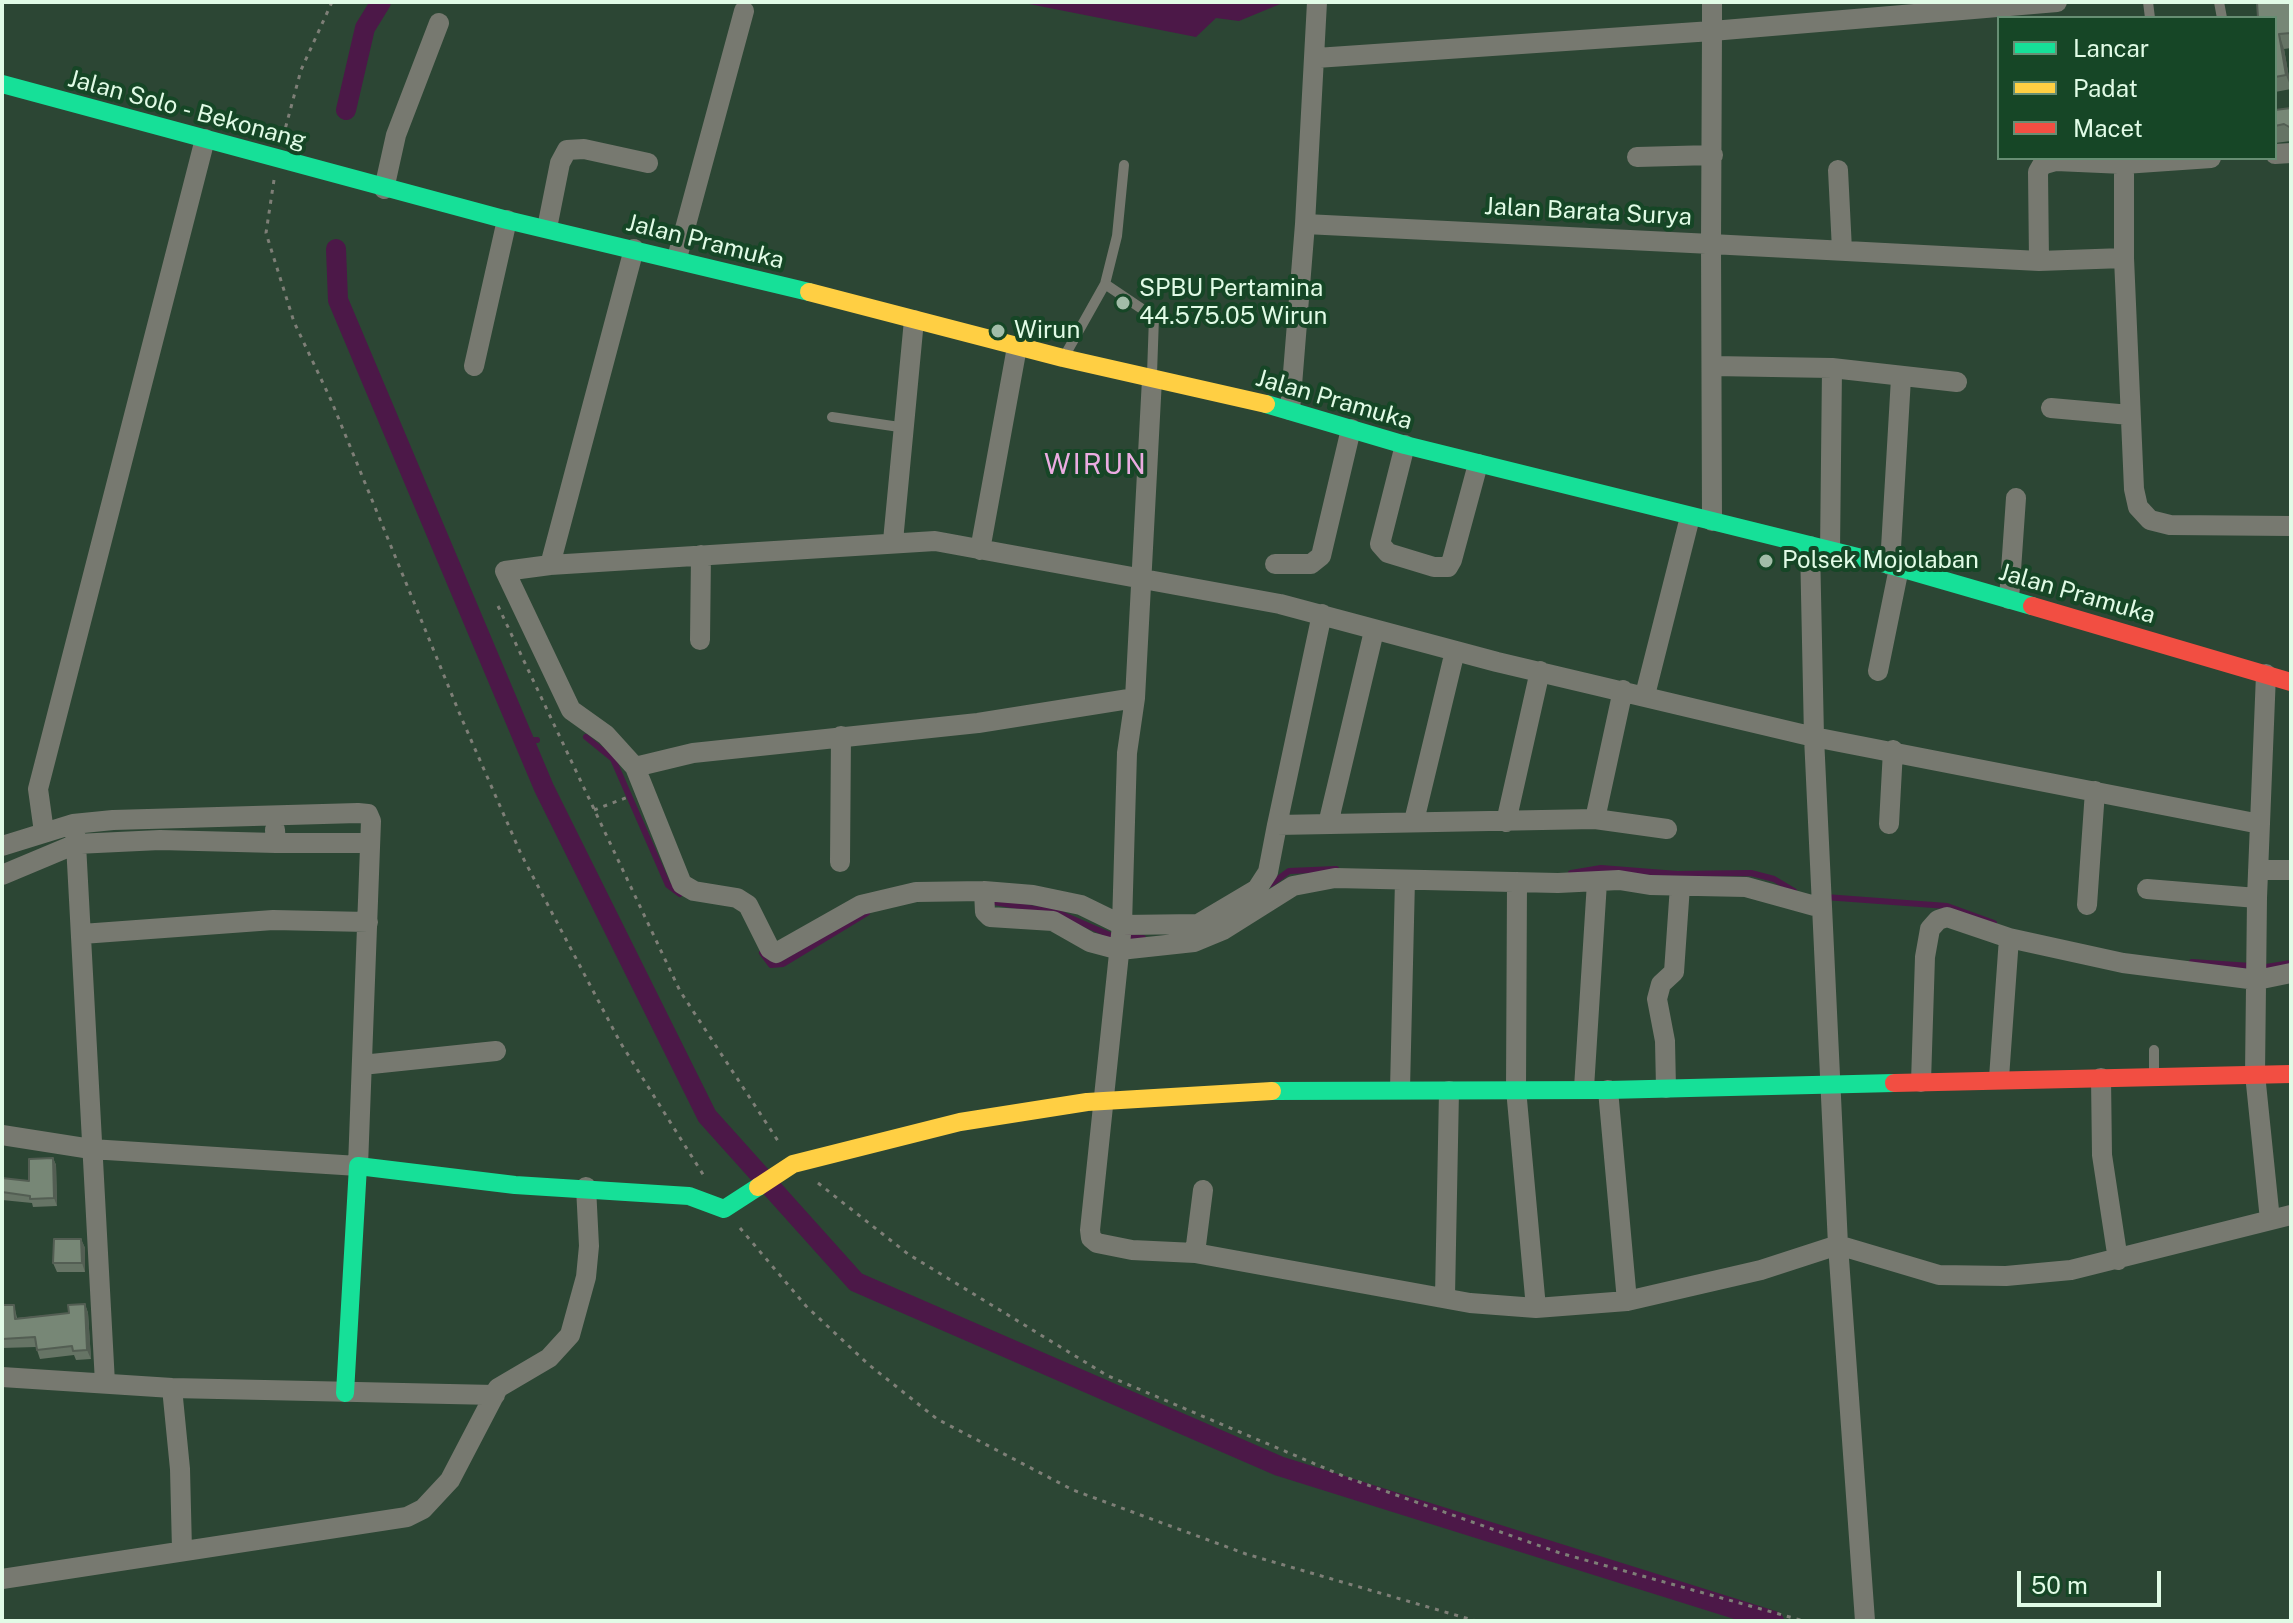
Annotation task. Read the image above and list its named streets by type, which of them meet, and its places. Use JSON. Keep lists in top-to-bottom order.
{
  "streets": {
    "main road": ["Jalan Solo - Bekonang", "Jalan Pramuka"],
    "street": ["Jalan Barata Surya"]
  },
  "crossings": [
    ["Jalan Solo - Bekonang", "Jalan Pramuka"]
  ],
  "districts": ["WIRUN"],
  "places": ["SPBU Pertamina 44.575.05 Wirun", "Wirun", "Polsek Mojolaban"],
  "legend": ["Lancar", "Padat", "Macet"],
  "scale_bar": "50 m"
}
